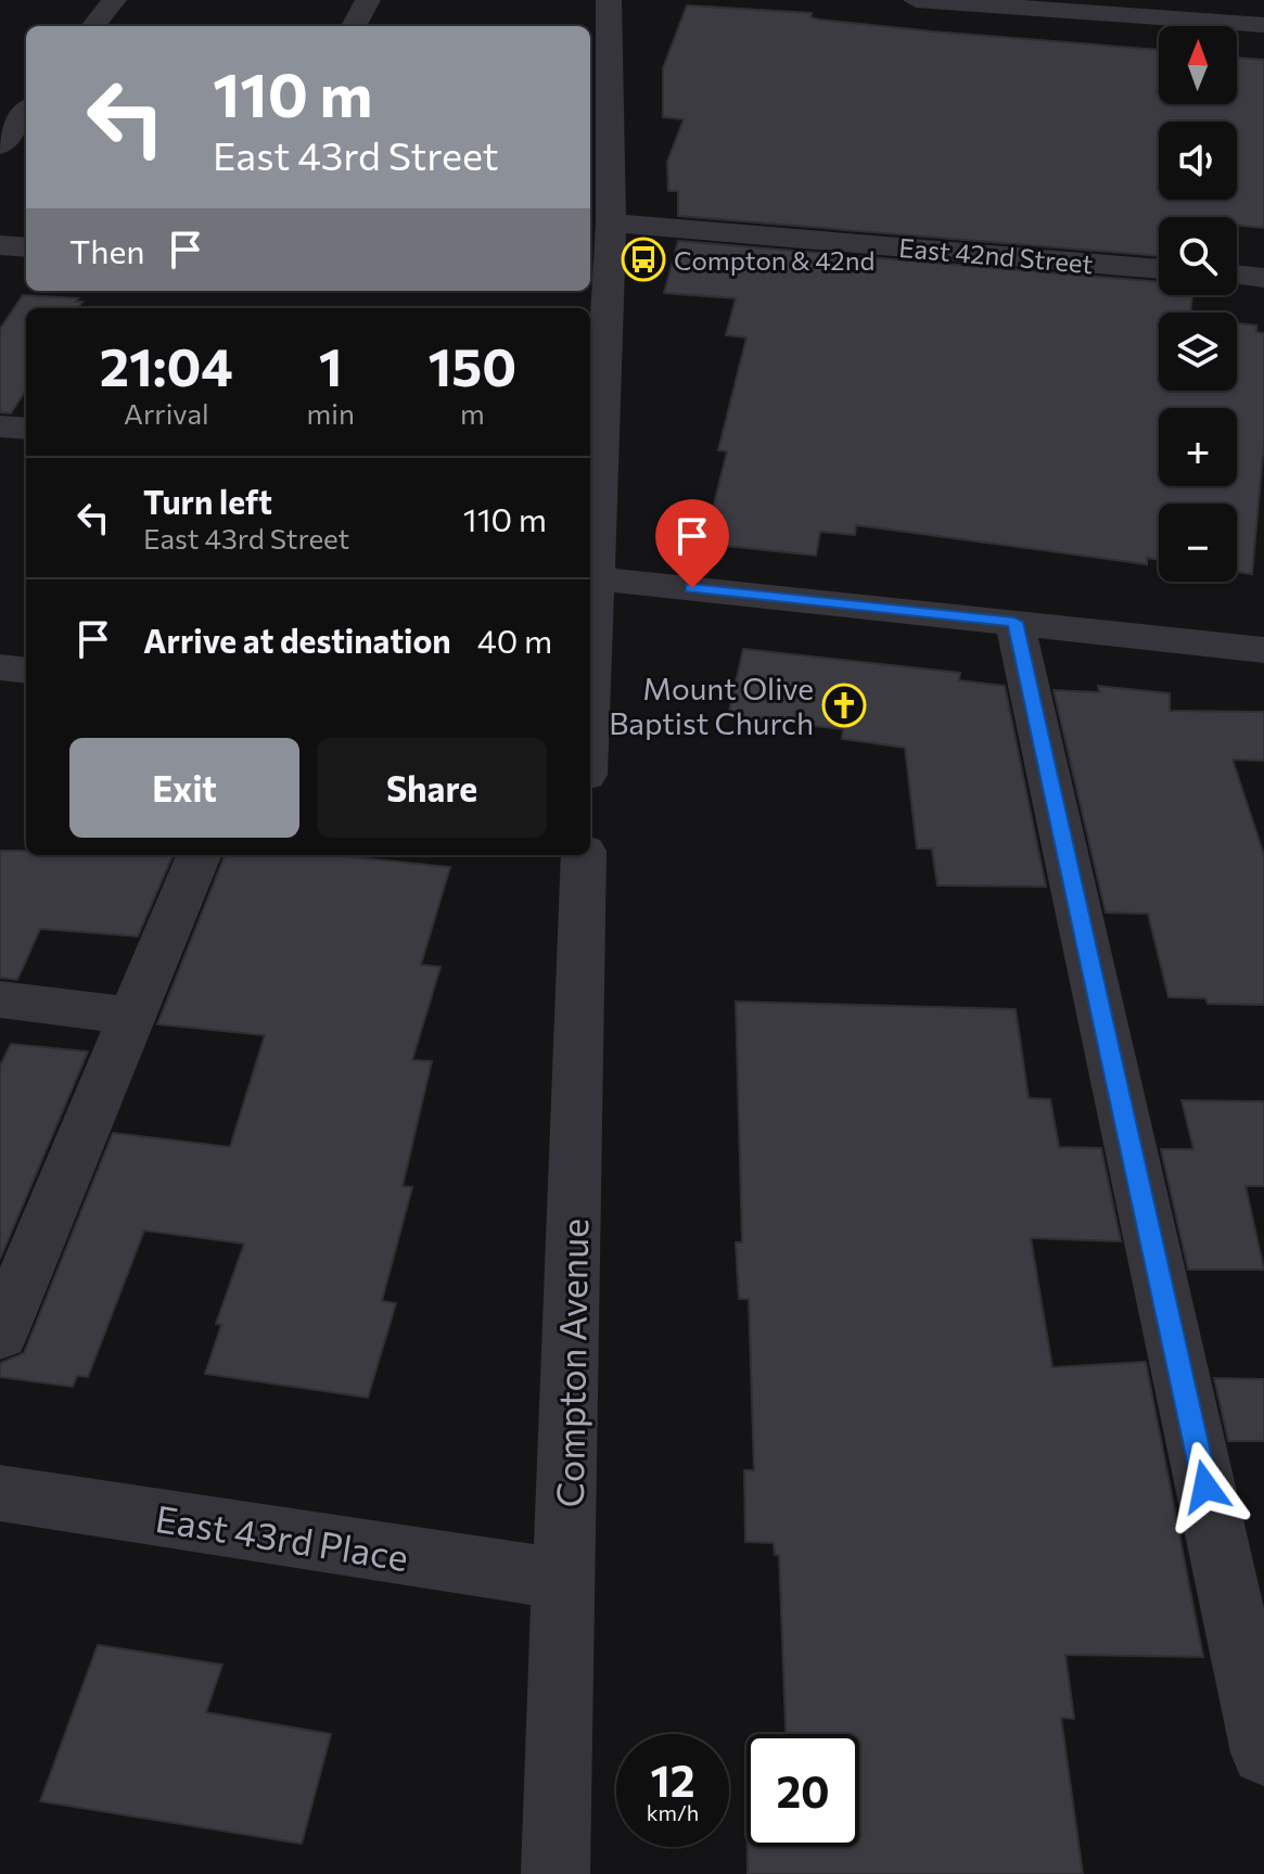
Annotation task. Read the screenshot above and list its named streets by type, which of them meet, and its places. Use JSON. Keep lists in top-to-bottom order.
{
  "streets": {
    "street": ["East 42nd Street", "Compton Avenue", "East 43rd Place"]
  },
  "crossings": [
    ["Compton Avenue", "East 43rd Place"]
  ],
  "places": {
    "bus stop": ["Compton & 42nd"],
    "church": ["Mount Olive Baptist Church"]
  },
  "north": "top",
  "page": {
    "map_buttons": ["+", "−"],
    "turn": ["110 m", "East 43rd Street"],
    "then": "Then",
    "eta": [
      "21:04",
      "Arrival",
      "1",
      "min",
      "150",
      "m"
    ],
    "list": [
      {
        "name": "Turn left",
        "note": "East 43rd Street",
        "value": "110 m"
      },
      {
        "name": "Arrive at destination",
        "value": "40 m"
      }
    ],
    "buttons": ["Exit", "Share"],
    "speed": "12 km/h",
    "limit": "20"
  }
}
